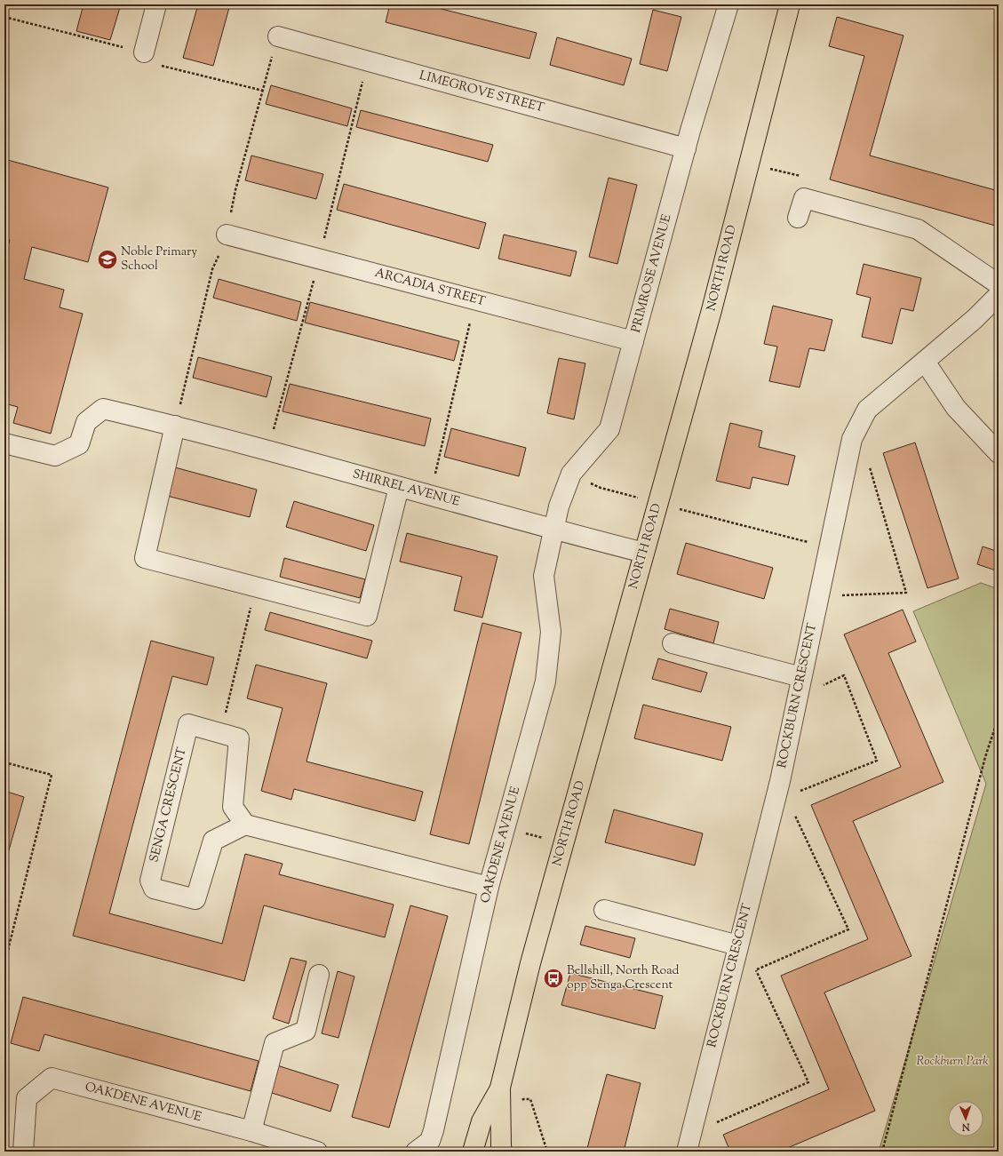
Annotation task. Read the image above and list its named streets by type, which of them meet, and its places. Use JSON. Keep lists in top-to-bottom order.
{
  "streets": {
    "main road": ["NORTH ROAD"],
    "street": [
      "LIMEGROVE STREET",
      "PRIMROSE AVENUE",
      "ARCADIA STREET",
      "SHIRREL AVENUE",
      "ROCKBURN CRESCENT",
      "SENGA CRESCENT",
      "OAKDENE AVENUE"
    ]
  },
  "crossings": [
    ["LIMEGROVE STREET", "PRIMROSE AVENUE"],
    ["NORTH ROAD", "SHIRREL AVENUE"],
    ["PRIMROSE AVENUE", "ARCADIA STREET"],
    ["PRIMROSE AVENUE", "SHIRREL AVENUE"],
    ["PRIMROSE AVENUE", "OAKDENE AVENUE"],
    ["SHIRREL AVENUE", "OAKDENE AVENUE"]
  ],
  "parks": ["Rockburn Park"],
  "places": {
    "school or university": ["Noble Primary School"],
    "bus stop": ["Bellshill, North Road opp Senga Crescent"]
  },
  "north": "bottom"
}
